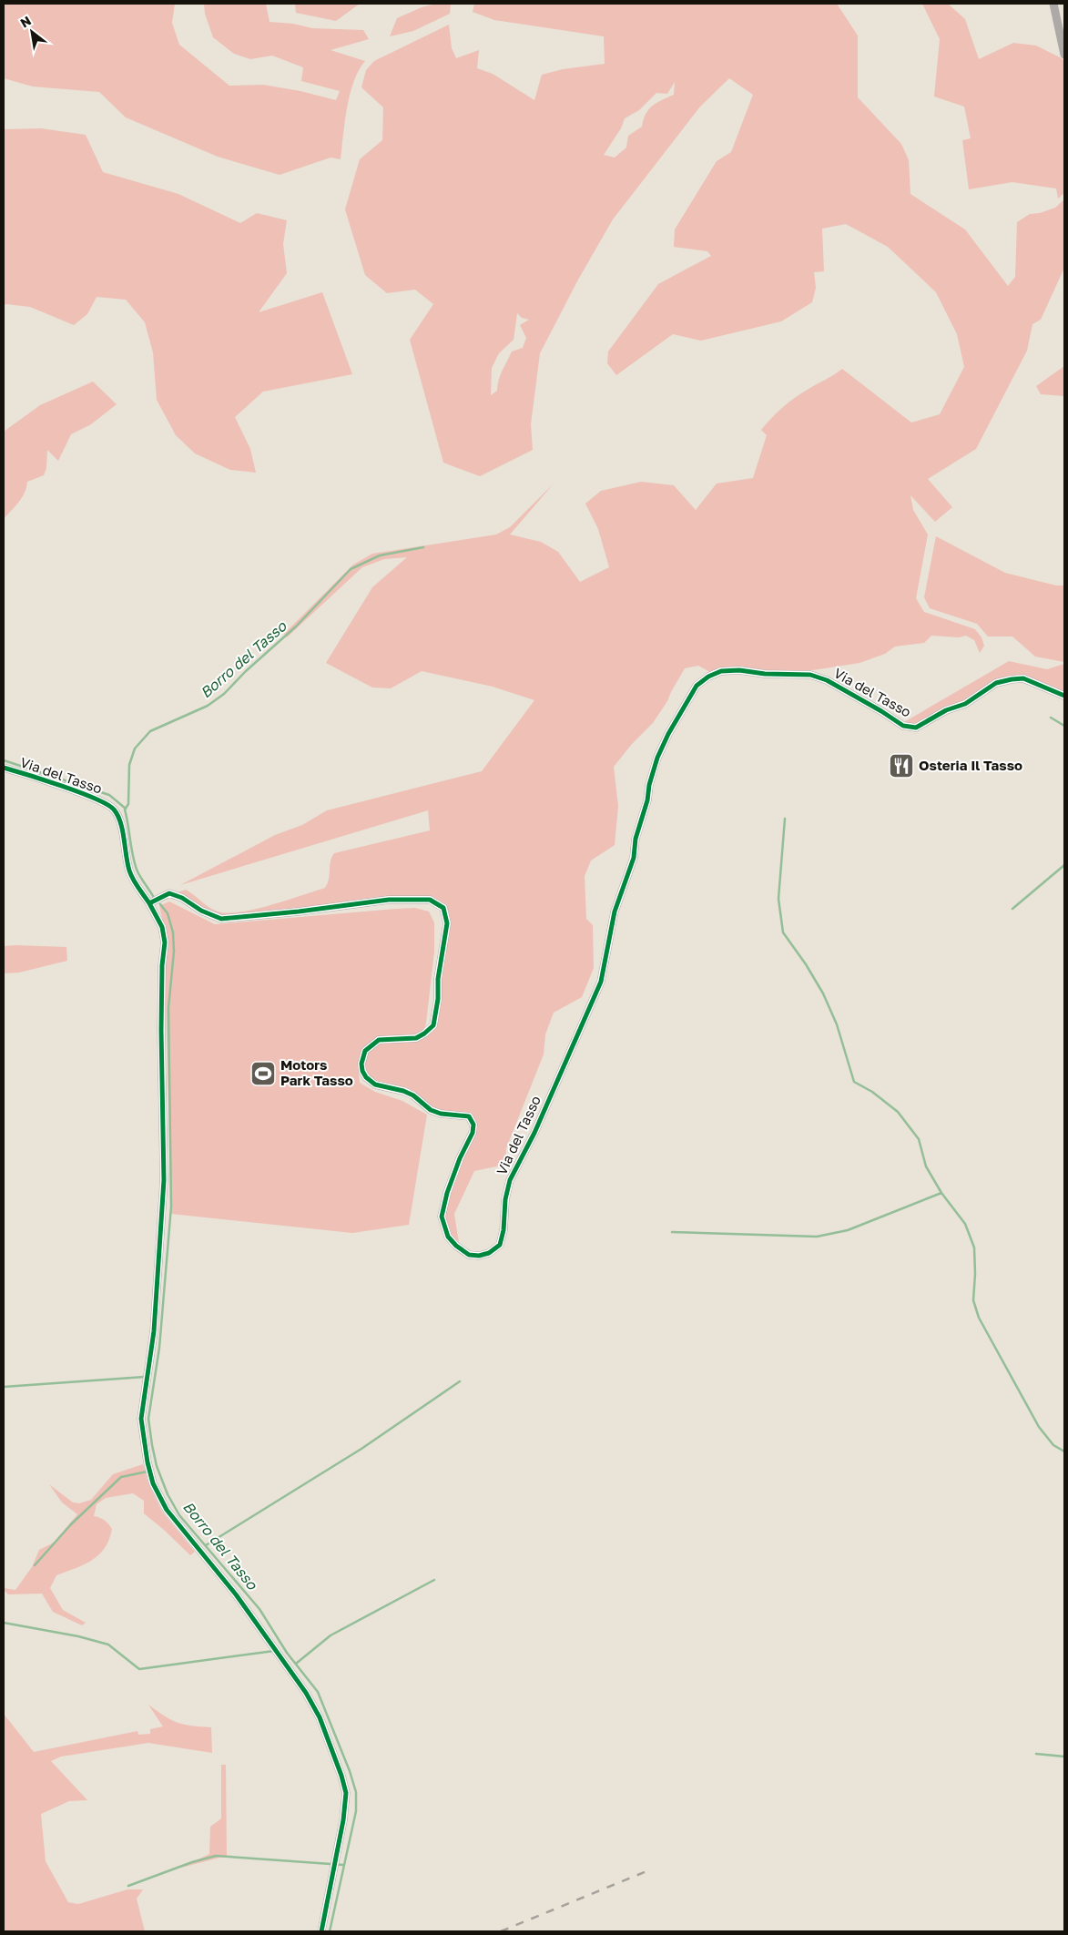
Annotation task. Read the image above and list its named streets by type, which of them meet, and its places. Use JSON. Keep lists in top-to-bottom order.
{
  "streets": {
    "street": ["Via del Tasso"]
  },
  "water": ["Borro del Tasso"],
  "places": {
    "restaurant": ["Osteria Il Tasso"],
    "sports": ["Motors Park Tasso"]
  },
  "north": "top left"
}
